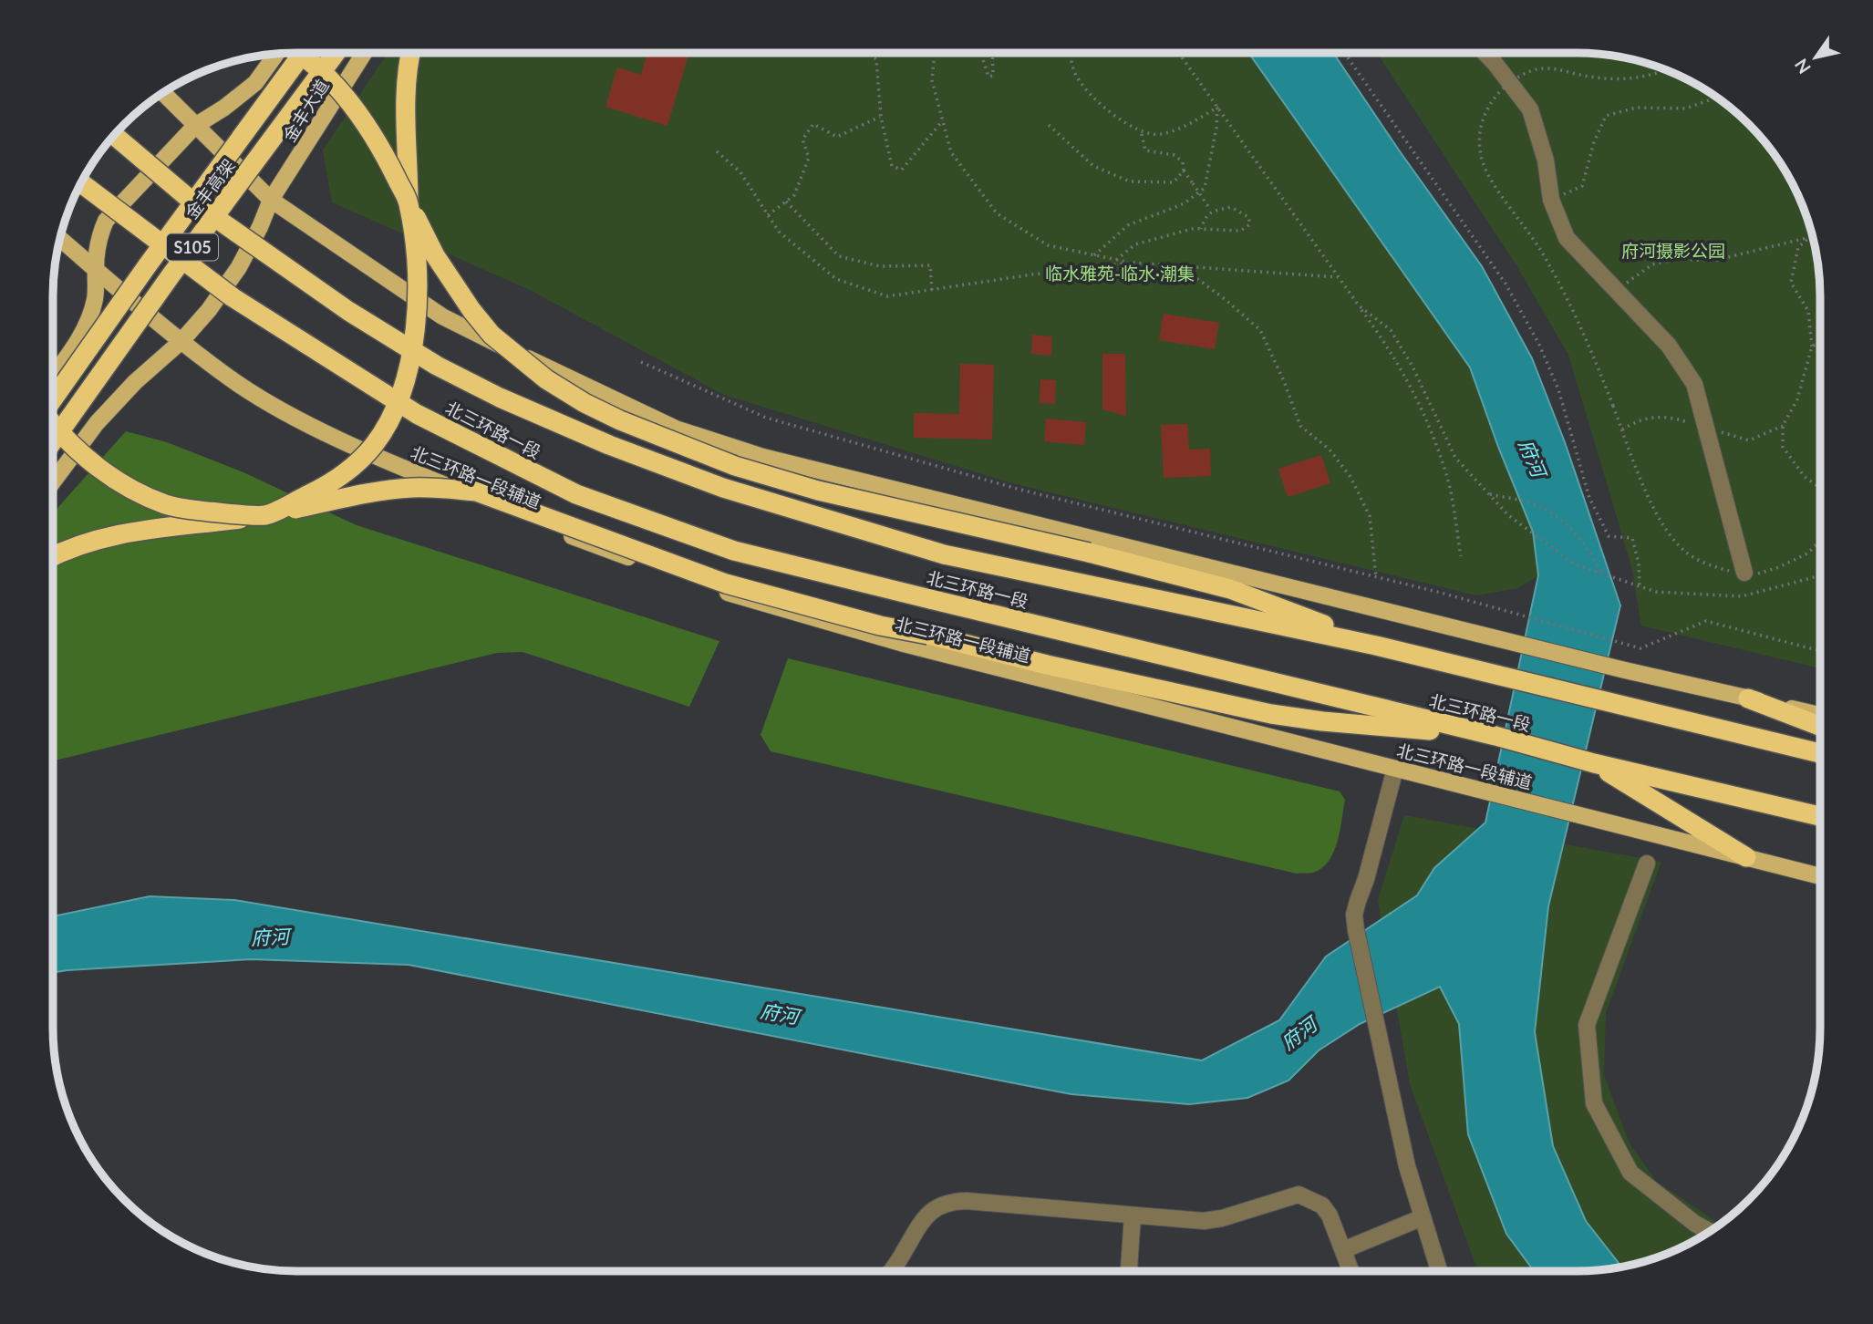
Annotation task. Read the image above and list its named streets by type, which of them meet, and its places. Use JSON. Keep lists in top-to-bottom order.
{
  "streets": {
    "highway": ["金丰高架", "S105", "北三环路一段"],
    "main road": ["金丰大道", "北三环路一段辅道"]
  },
  "crossings": [
    ["金丰大道", "北三环路一段辅道"]
  ],
  "water": ["府河"],
  "parks": ["府河摄影公园", "临水雅苑-临水·潮集"],
  "north": "bottom left"
}
